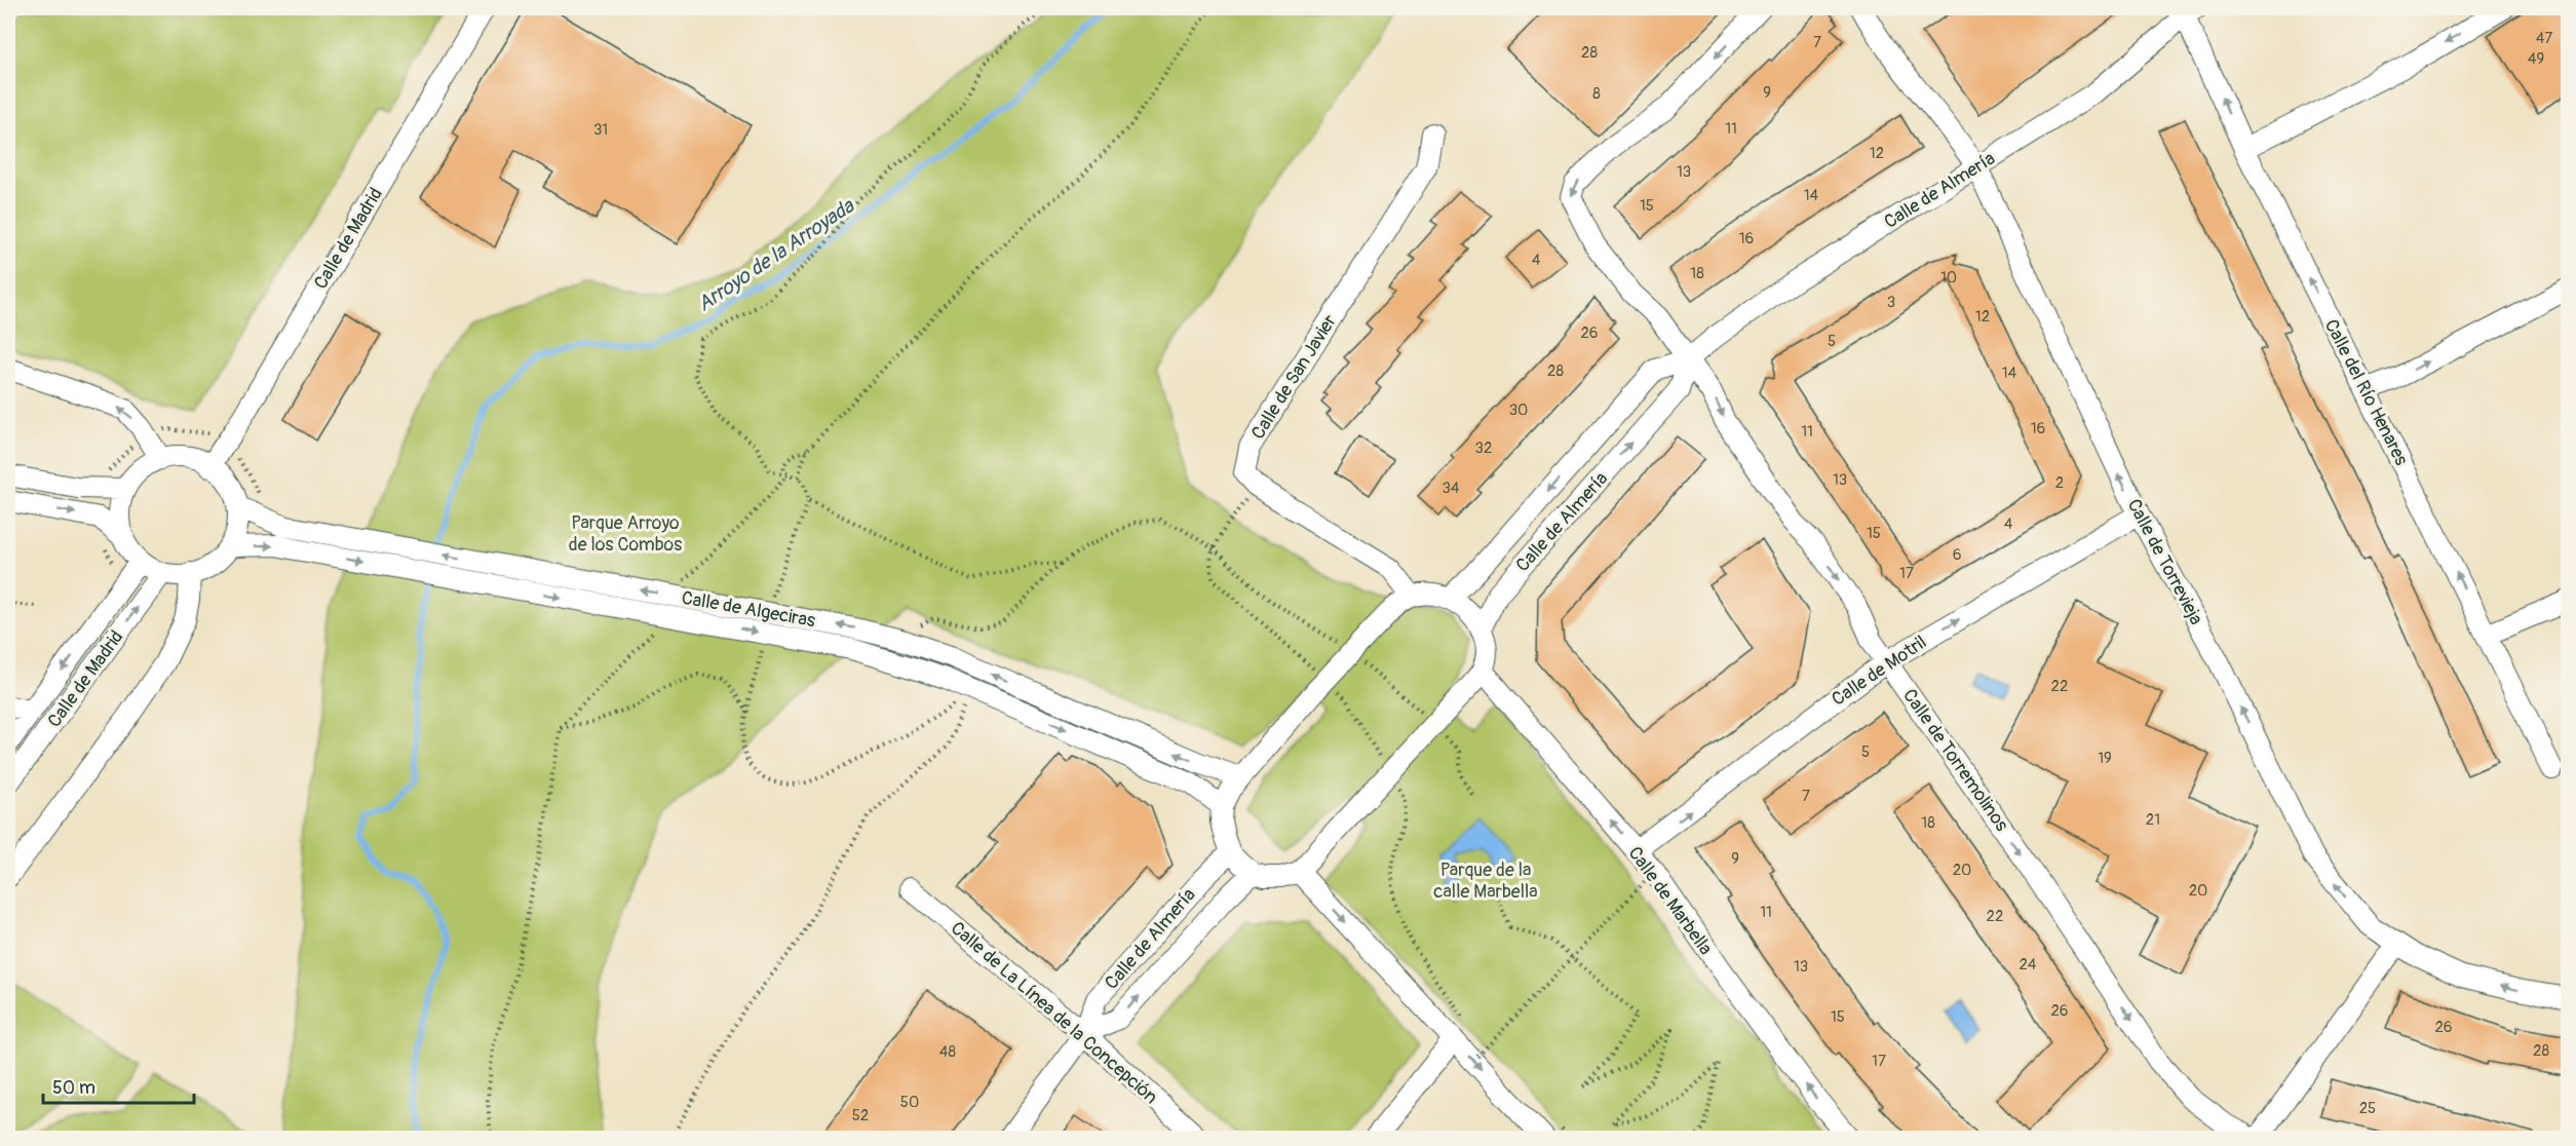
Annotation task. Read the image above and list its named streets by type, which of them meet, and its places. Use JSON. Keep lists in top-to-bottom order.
{
  "streets": {
    "street": [
      "Calle de Almería",
      "Calle de Madrid",
      "Calle de San Javier",
      "Calle del Río Henares",
      "Calle de Torrevieja",
      "Calle de Algeciras",
      "Calle de Motril",
      "Calle de Torremolinos",
      "Calle de Marbella",
      "Calle de La Línea de la Concepción"
    ]
  },
  "crossings": [
    ["Calle de Almería", "Calle del Río Henares"],
    ["Calle de Almería", "Calle de Torrevieja"],
    ["Calle de Almería", "Calle de Torremolinos"],
    ["Calle de Almería", "Calle de La Línea de la Concepción"],
    ["Calle de Madrid", "Calle de Algeciras"],
    ["Calle de Torrevieja", "Calle de Motril"],
    ["Calle de Motril", "Calle de Torremolinos"],
    ["Calle de Motril", "Calle de Marbella"]
  ],
  "one_way": [
    "Calle del Río Henares",
    "Calle de Torrevieja",
    "Calle de Motril",
    "Calle de Torremolinos",
    "Calle de Marbella"
  ],
  "water": ["Arroyo de la Arroyada"],
  "parks": ["Parque Arroyo de los Combos", "Parque de la calle Marbella"],
  "house_numbers": [
    "47",
    "7",
    "28",
    "49",
    "9",
    "8",
    "11",
    "31",
    "12",
    "13",
    "14",
    "15",
    "16",
    "4",
    "18",
    "10",
    "3",
    "12",
    "26",
    "5",
    "28",
    "14",
    "30",
    "16",
    "11",
    "32",
    "13",
    "2",
    "34",
    "4",
    "15",
    "6",
    "17",
    "22",
    "5",
    "19",
    "7",
    "21",
    "18",
    "9",
    "20",
    "20",
    "11",
    "22",
    "24",
    "13",
    "26",
    "15",
    "26",
    "28",
    "48",
    "17",
    "50",
    "25",
    "52"
  ],
  "scale_bar": "50 m"
}
